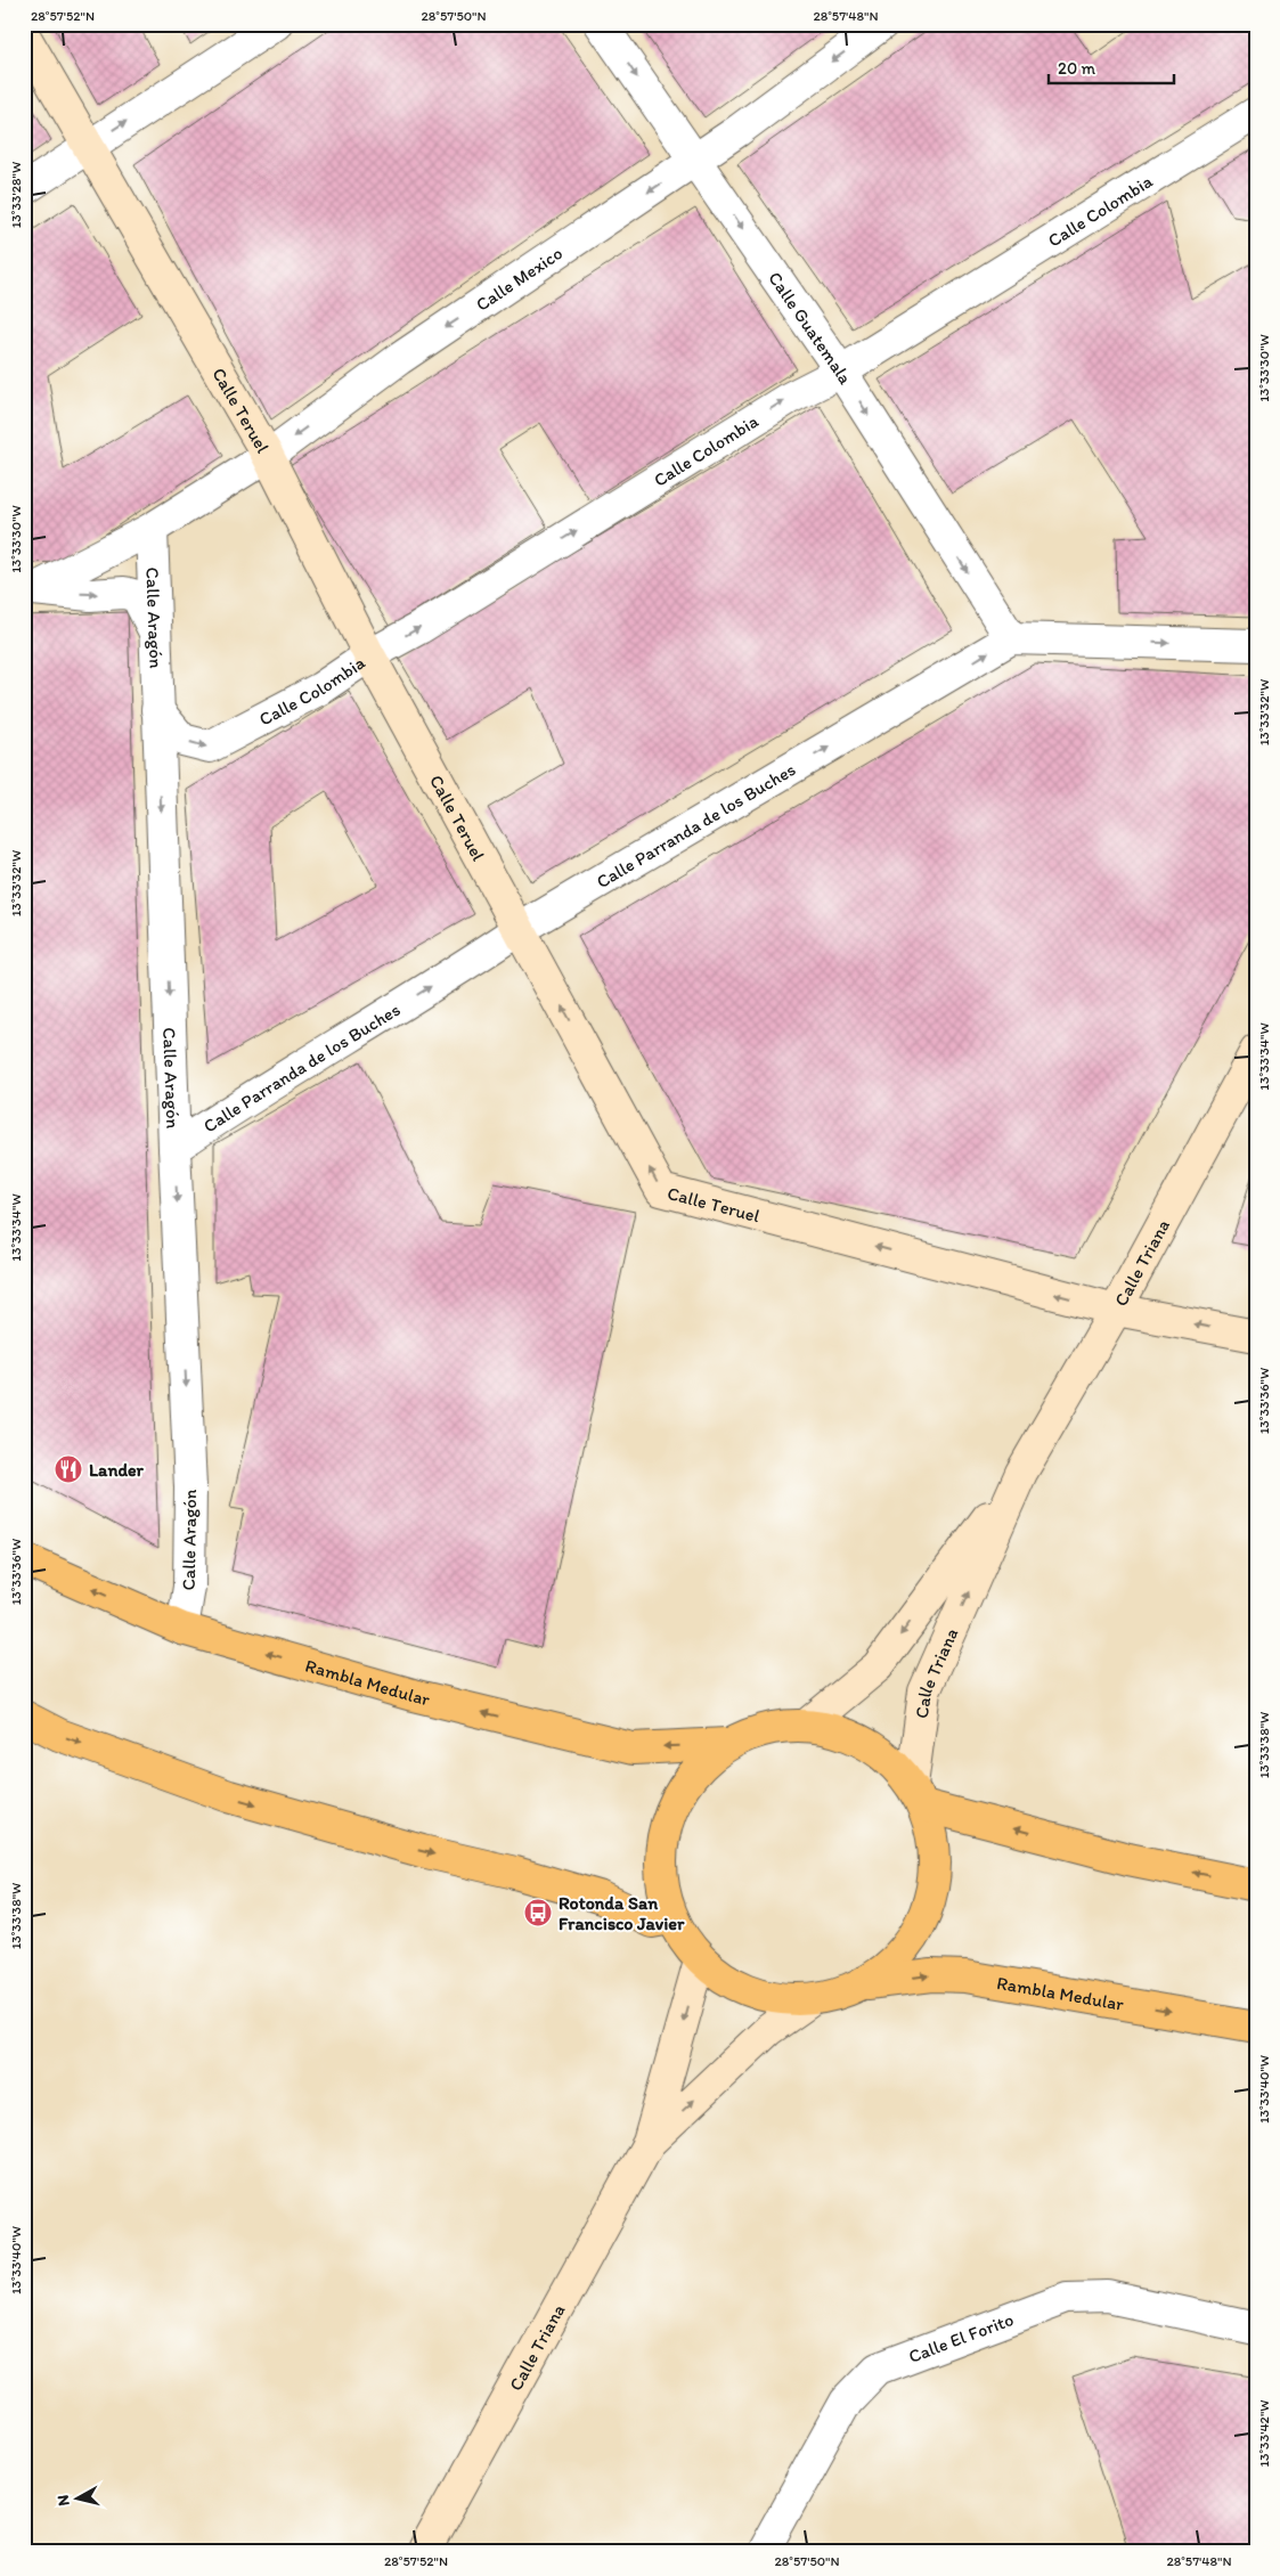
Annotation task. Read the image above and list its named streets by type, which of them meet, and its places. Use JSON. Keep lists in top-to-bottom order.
{
  "streets": {
    "main road": ["Rambla Medular"],
    "street": [
      "Calle Colombia",
      "Calle Mexico",
      "Calle Guatemala",
      "Calle Teruel",
      "Calle Aragón",
      "Calle Parranda de los Buches",
      "Calle Triana",
      "Calle El Forito"
    ]
  },
  "crossings": [
    ["Calle Colombia", "Calle Guatemala"],
    ["Calle Colombia", "Calle Teruel"],
    ["Calle Colombia", "Calle Aragón"],
    ["Calle Mexico", "Calle Guatemala"],
    ["Calle Mexico", "Calle Teruel"],
    ["Calle Mexico", "Calle Aragón"],
    ["Calle Guatemala", "Calle Parranda de los Buches"],
    ["Calle Teruel", "Calle Parranda de los Buches"],
    ["Calle Teruel", "Calle Triana"],
    ["Calle Aragón", "Calle Parranda de los Buches"],
    ["Calle Aragón", "Rambla Medular"]
  ],
  "one_way": [
    "Calle Colombia",
    "Calle Mexico",
    "Calle Guatemala",
    "Calle Teruel",
    "Calle Aragón",
    "Calle Parranda de los Buches"
  ],
  "places": {
    "restaurant": ["Lander"],
    "bus stop": ["Rotonda San Francisco Javier"]
  },
  "scale_bar": "20 m",
  "north": "left",
  "coordinates": [
    "28°57'52\"N",
    "28°57'50\"N",
    "28°57'48\"N",
    "13°33'28\"W",
    "13°33'30\"W",
    "13°33'32\"W",
    "13°33'34\"W",
    "13°33'36\"W",
    "13°33'38\"W",
    "13°33'40\"W",
    "13°33'42\"W"
  ]
}
